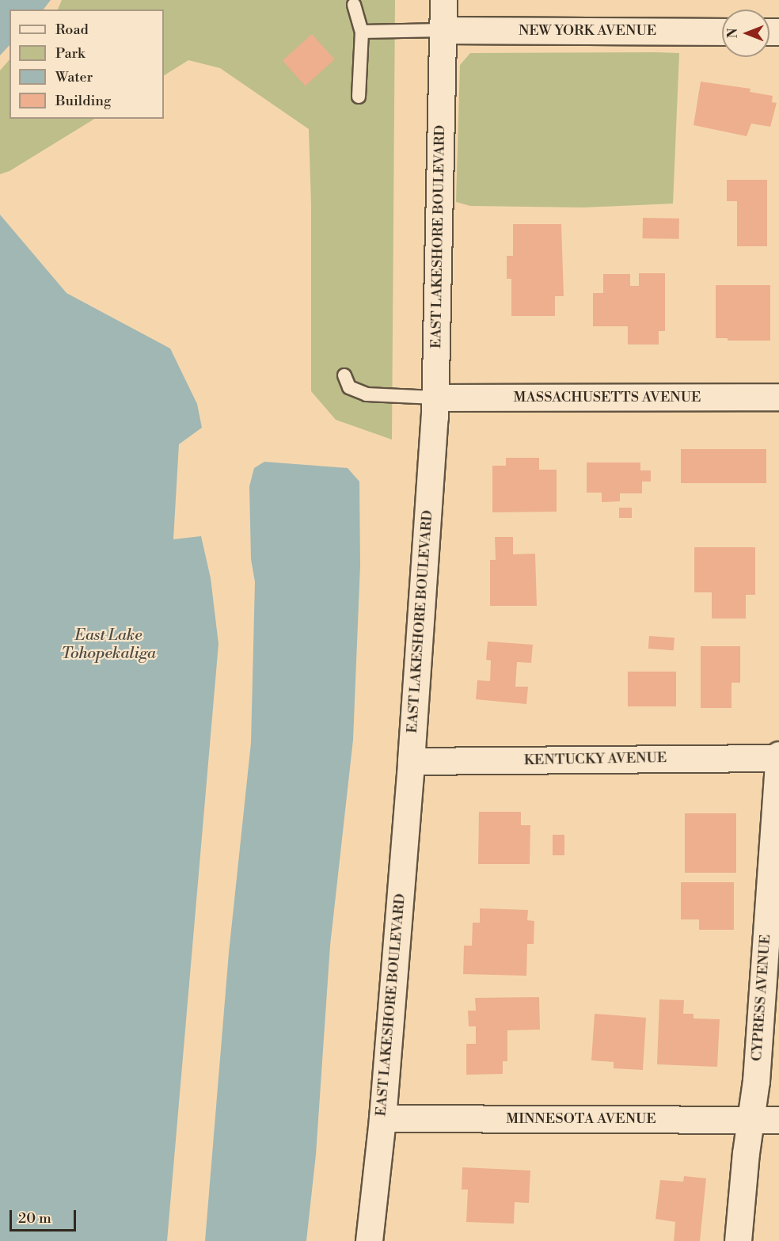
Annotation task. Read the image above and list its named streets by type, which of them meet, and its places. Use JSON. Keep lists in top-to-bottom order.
{
  "streets": {
    "street": [
      "NEW YORK AVENUE",
      "EAST LAKESHORE BOULEVARD",
      "MASSACHUSETTS AVENUE",
      "KENTUCKY AVENUE",
      "CYPRESS AVENUE",
      "MINNESOTA AVENUE"
    ]
  },
  "crossings": [
    ["NEW YORK AVENUE", "EAST LAKESHORE BOULEVARD"],
    ["EAST LAKESHORE BOULEVARD", "MASSACHUSETTS AVENUE"],
    ["EAST LAKESHORE BOULEVARD", "KENTUCKY AVENUE"],
    ["EAST LAKESHORE BOULEVARD", "MINNESOTA AVENUE"],
    ["KENTUCKY AVENUE", "CYPRESS AVENUE"],
    ["CYPRESS AVENUE", "MINNESOTA AVENUE"]
  ],
  "water": ["East Lake Tohopekaliga"],
  "legend": [
    "Road",
    "Park",
    "Water",
    "Building"
  ],
  "scale_bar": "20 m",
  "north": "left"
}
